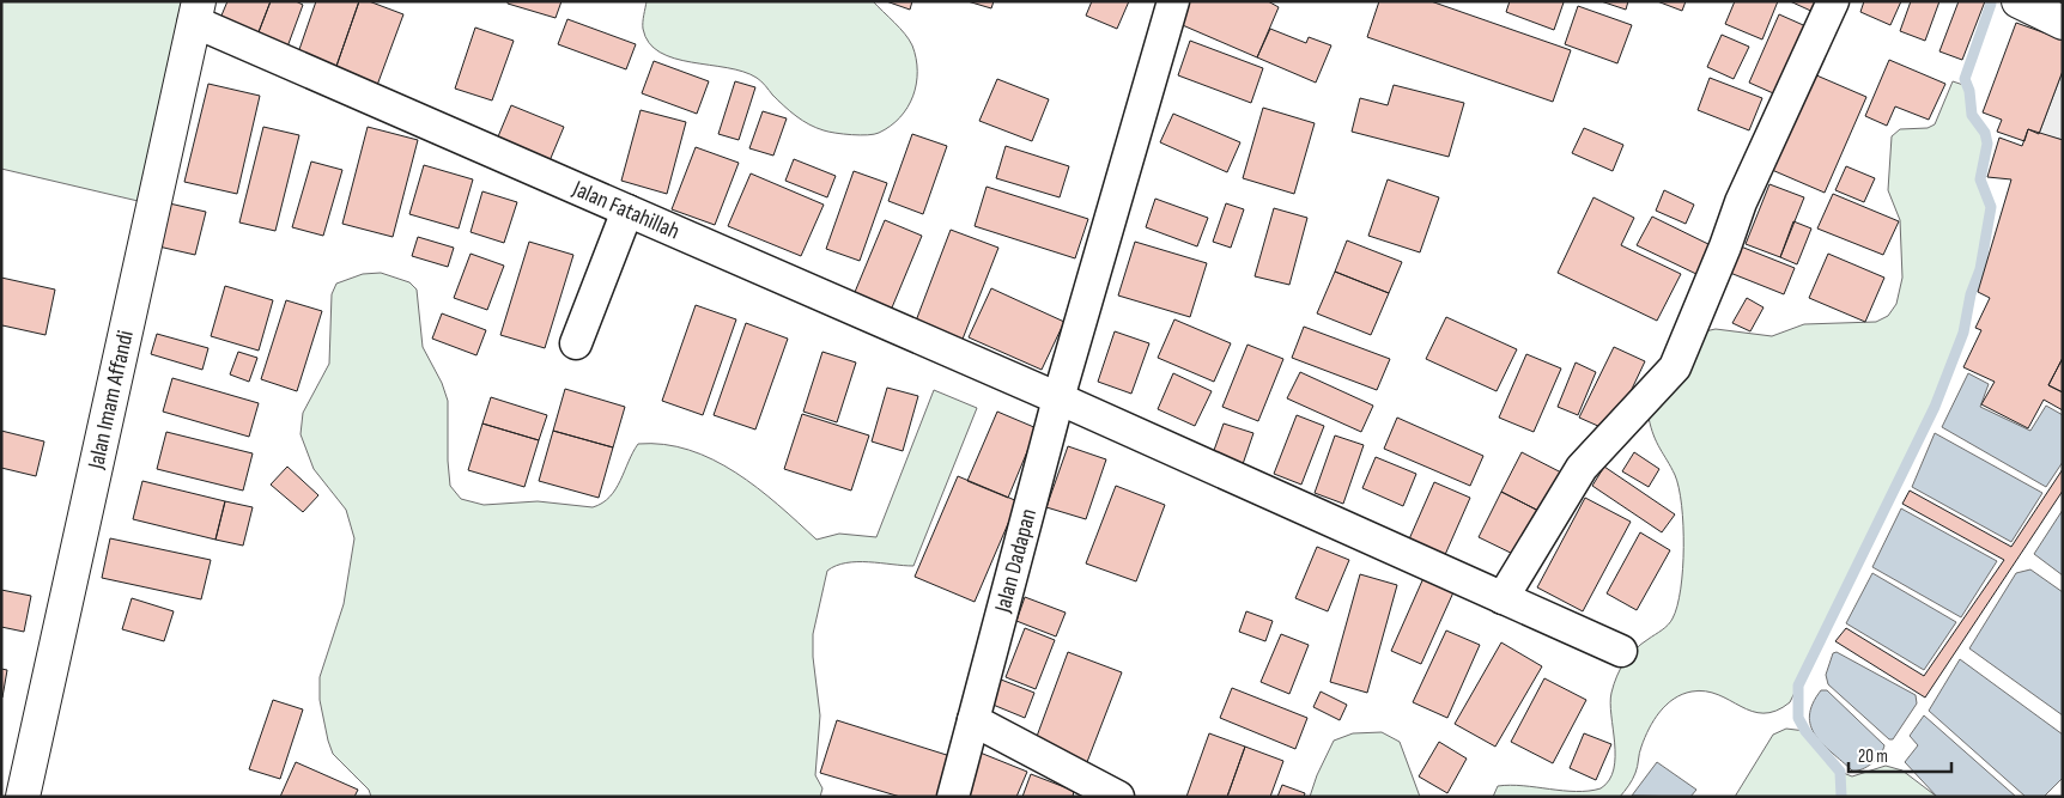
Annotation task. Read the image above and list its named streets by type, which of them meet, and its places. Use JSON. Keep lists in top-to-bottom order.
{
  "streets": {
    "street": ["Jalan Fatahillah", "Jalan Imam Affandi", "Jalan Dadapan"]
  },
  "crossings": [
    ["Jalan Fatahillah", "Jalan Imam Affandi"],
    ["Jalan Fatahillah", "Jalan Dadapan"]
  ],
  "scale_bar": "20 m"
}
